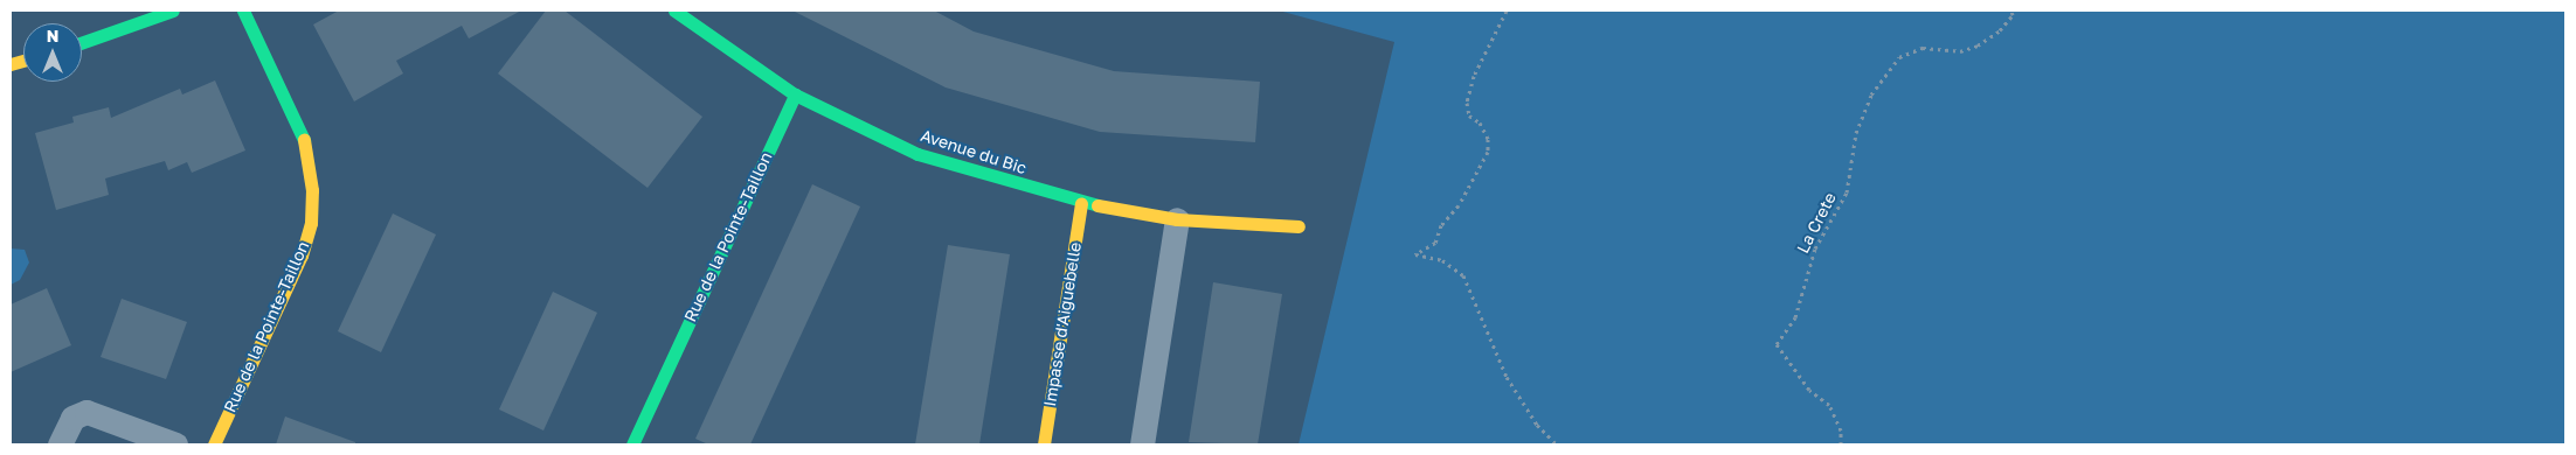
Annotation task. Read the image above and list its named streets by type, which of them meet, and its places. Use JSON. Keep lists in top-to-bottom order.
{
  "streets": {
    "street": ["Avenue du Bic", "Rue de la Pointe-Taillon", "Impasse d'Aiguebelle"],
    "path": ["La Crete"]
  },
  "crossings": [
    ["Avenue du Bic", "Rue de la Pointe-Taillon"],
    ["Avenue du Bic", "Impasse d'Aiguebelle"]
  ],
  "north": "top"
}
